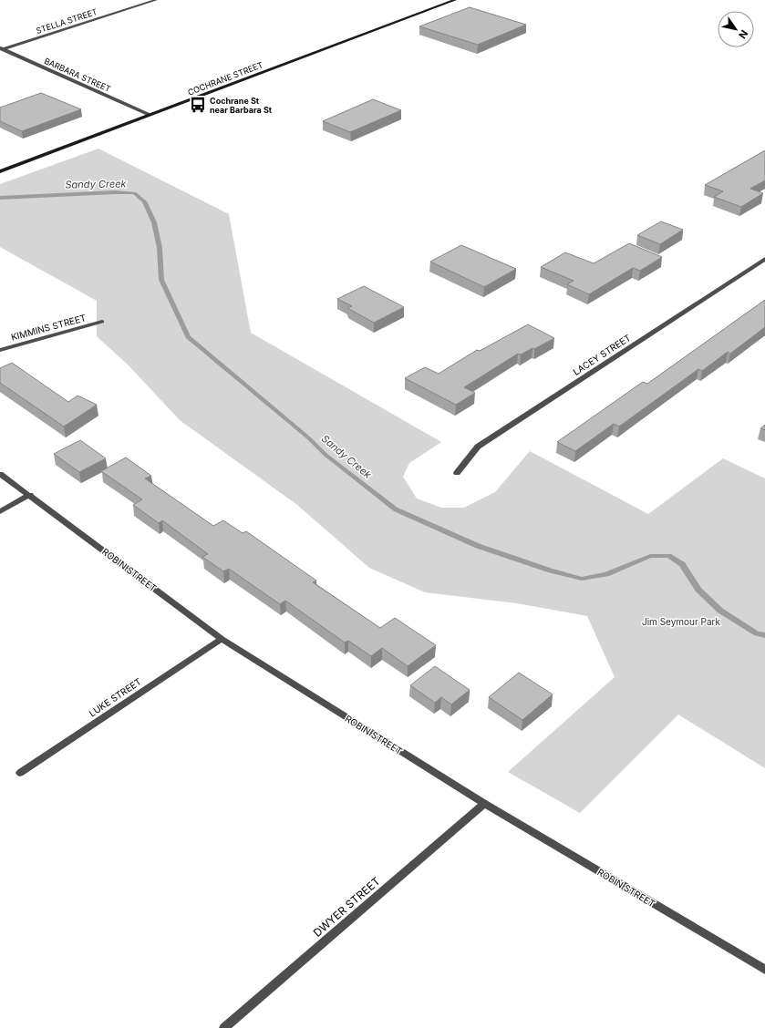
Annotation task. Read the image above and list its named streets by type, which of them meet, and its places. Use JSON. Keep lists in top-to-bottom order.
{
  "streets": {
    "street": [
      "STELLA STREET",
      "BARBARA STREET",
      "COCHRANE STREET",
      "KIMMINS STREET",
      "LACEY STREET",
      "ROBIN STREET",
      "LUKE STREET",
      "DWYER STREET"
    ]
  },
  "crossings": [
    ["STELLA STREET", "BARBARA STREET"],
    ["BARBARA STREET", "COCHRANE STREET"],
    ["ROBIN STREET", "LUKE STREET"],
    ["ROBIN STREET", "DWYER STREET"]
  ],
  "water": ["Sandy Creek"],
  "parks": ["Jim Seymour Park"],
  "places": {
    "bus stop": ["Cochrane St near Barbara St"]
  },
  "north": "bottom right"
}
